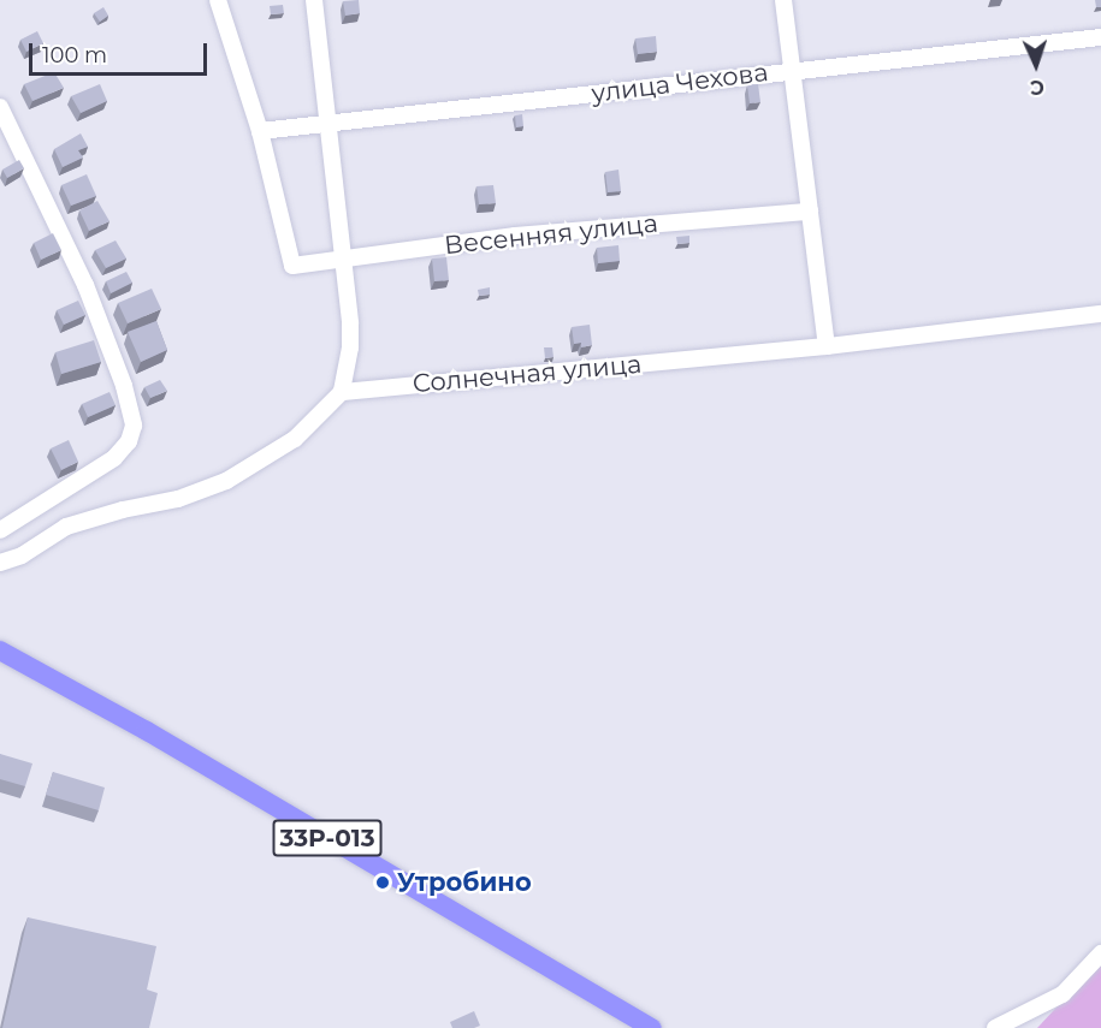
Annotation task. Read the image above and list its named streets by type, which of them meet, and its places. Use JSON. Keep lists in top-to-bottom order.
{
  "streets": {
    "main road": ["33Р-013"],
    "street": ["улица Чехова", "Весенняя улица", "Солнечная улица"]
  },
  "crossings": [
    ["улица Чехова", "Весенняя улица"]
  ],
  "places": ["Утробино"],
  "scale_bar": "100 m",
  "north": "bottom"
}
